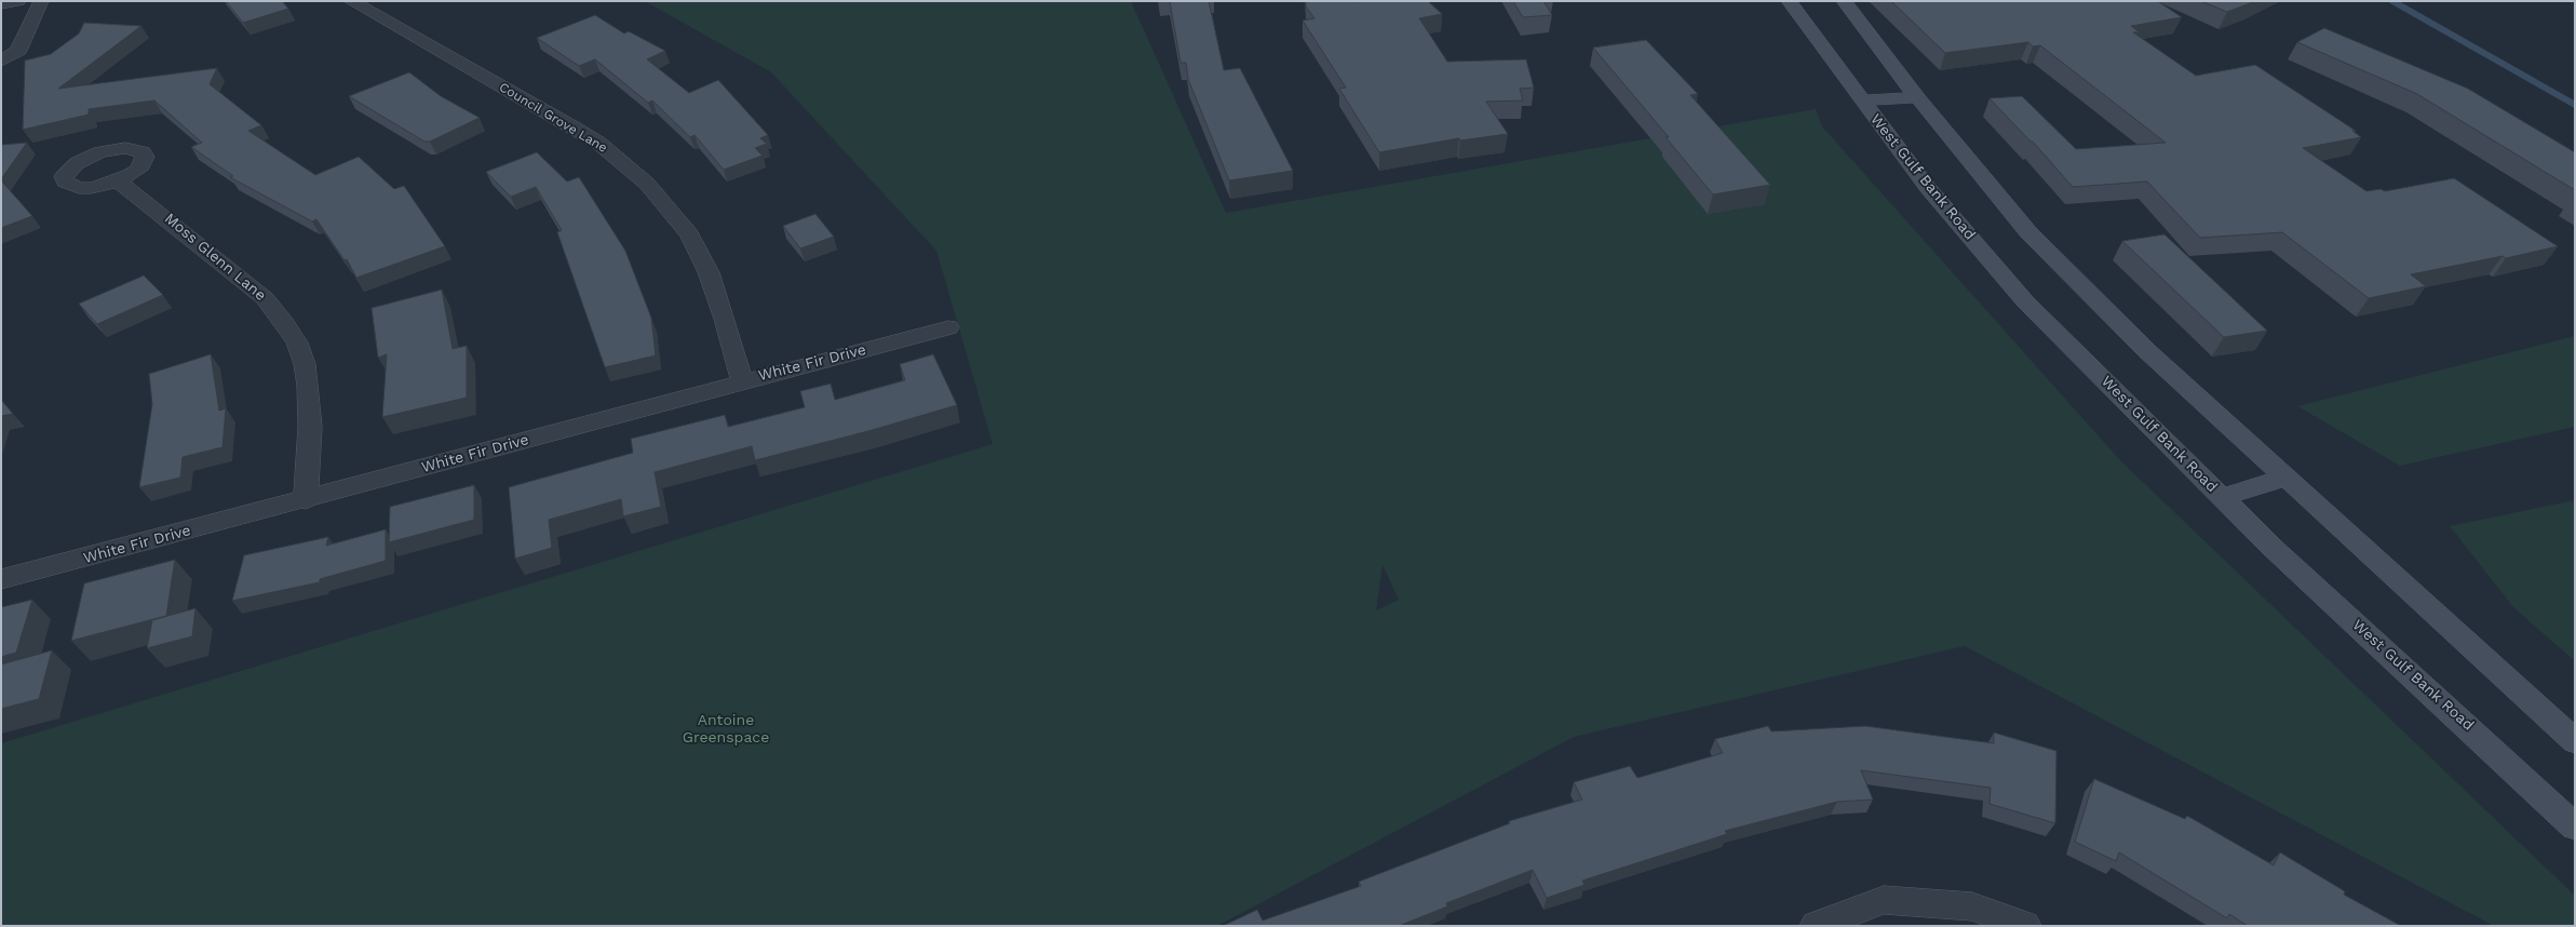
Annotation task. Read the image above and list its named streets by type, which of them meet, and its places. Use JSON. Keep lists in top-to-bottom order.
{
  "streets": {
    "main road": ["West Gulf Bank Road"],
    "street": ["Council Grove Lane", "Moss Glenn Lane", "White Fir Drive"]
  },
  "crossings": [
    ["Council Grove Lane", "White Fir Drive"],
    ["Moss Glenn Lane", "White Fir Drive"]
  ],
  "parks": ["Antoine Greenspace"]
}
